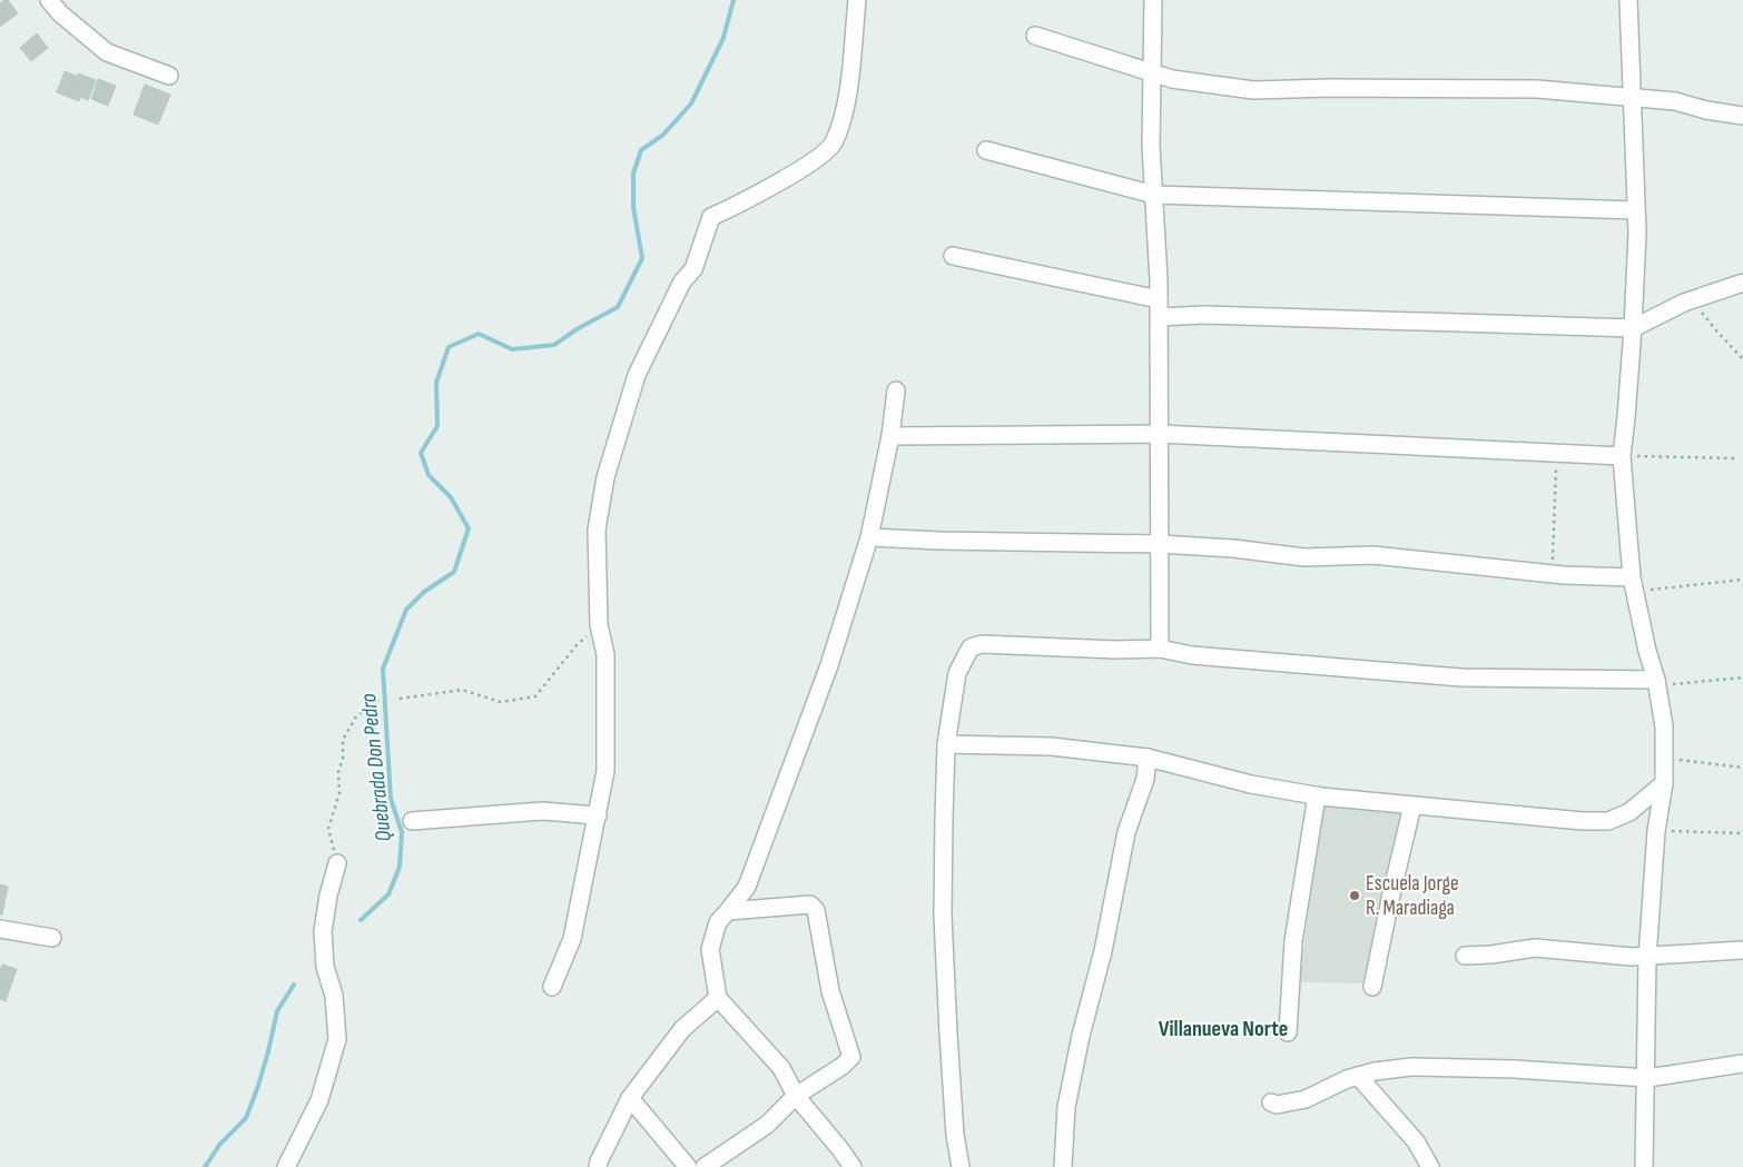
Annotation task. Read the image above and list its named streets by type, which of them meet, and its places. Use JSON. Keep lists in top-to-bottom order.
{
  "districts": ["Villanueva Norte"],
  "water": ["Quebrada Don Pedro"],
  "places": ["Escuela Jorge R. Maradiaga"]
}
